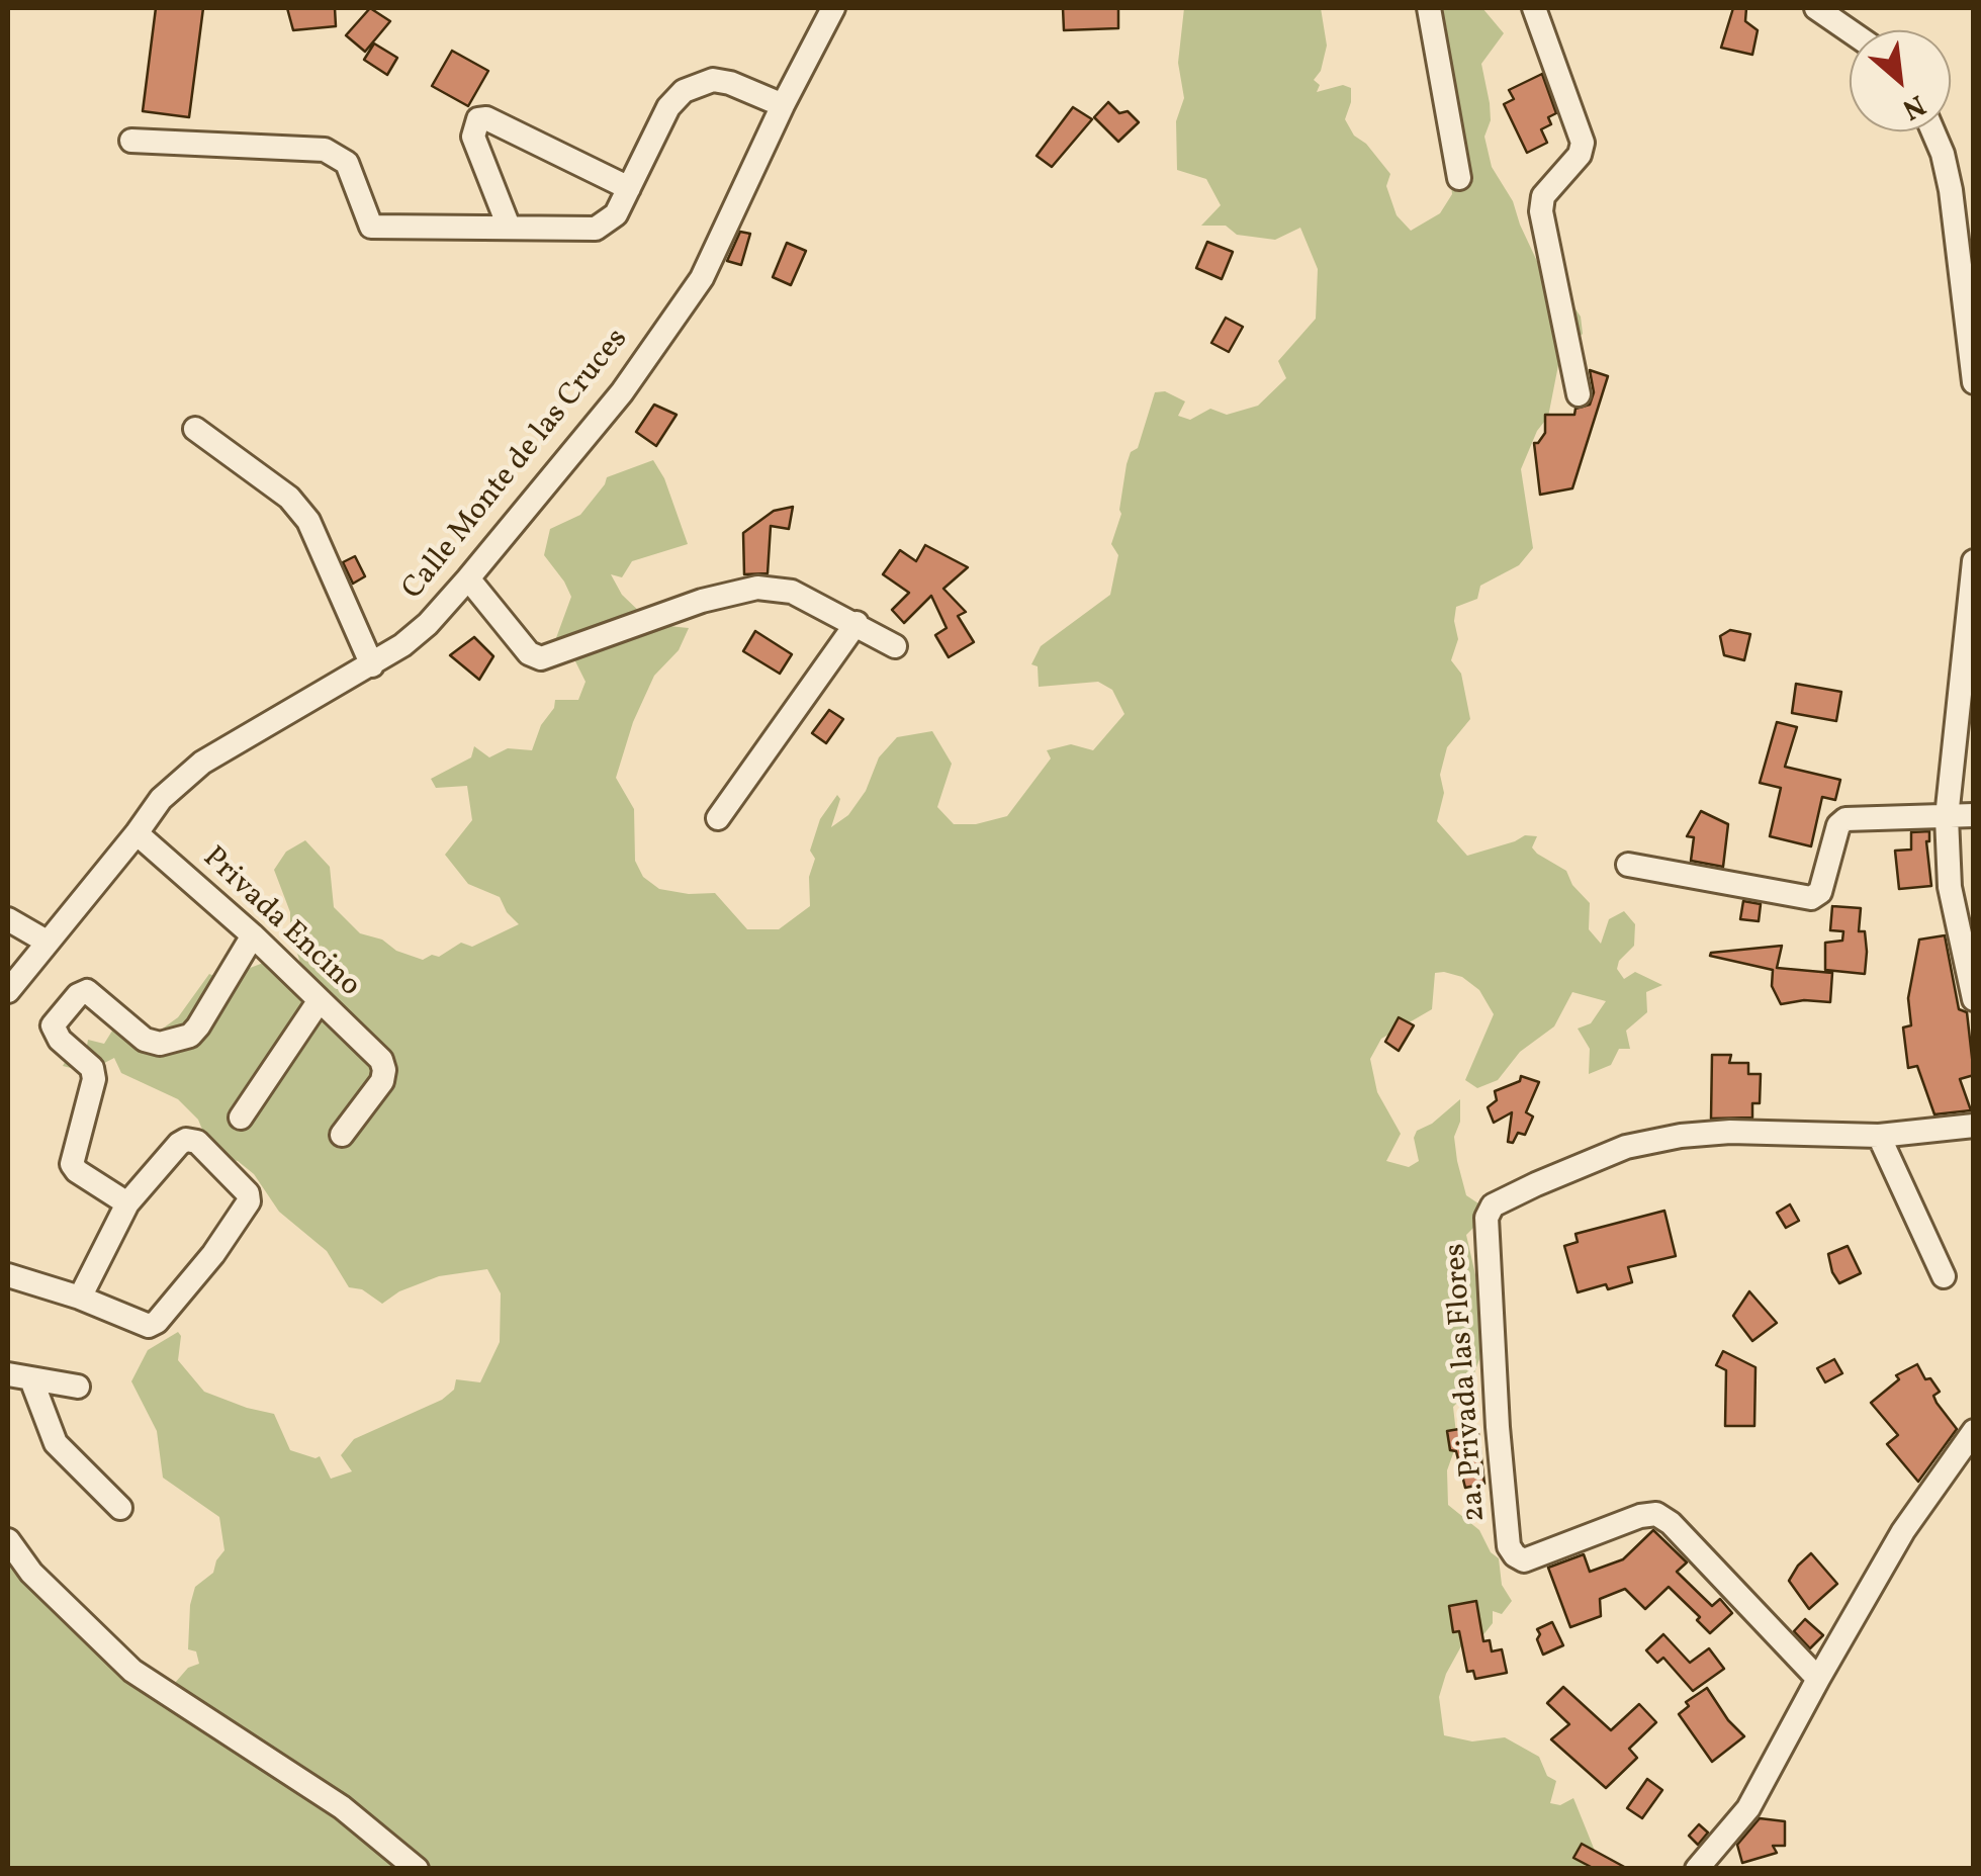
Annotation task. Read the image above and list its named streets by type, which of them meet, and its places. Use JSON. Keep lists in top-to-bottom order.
{
  "streets": {
    "street": ["Calle Monte de las Cruces", "Privada Encino", "2a. Privada las Flores"]
  },
  "crossings": [
    ["Calle Monte de las Cruces", "Privada Encino"]
  ],
  "north": "bottom right"
}
